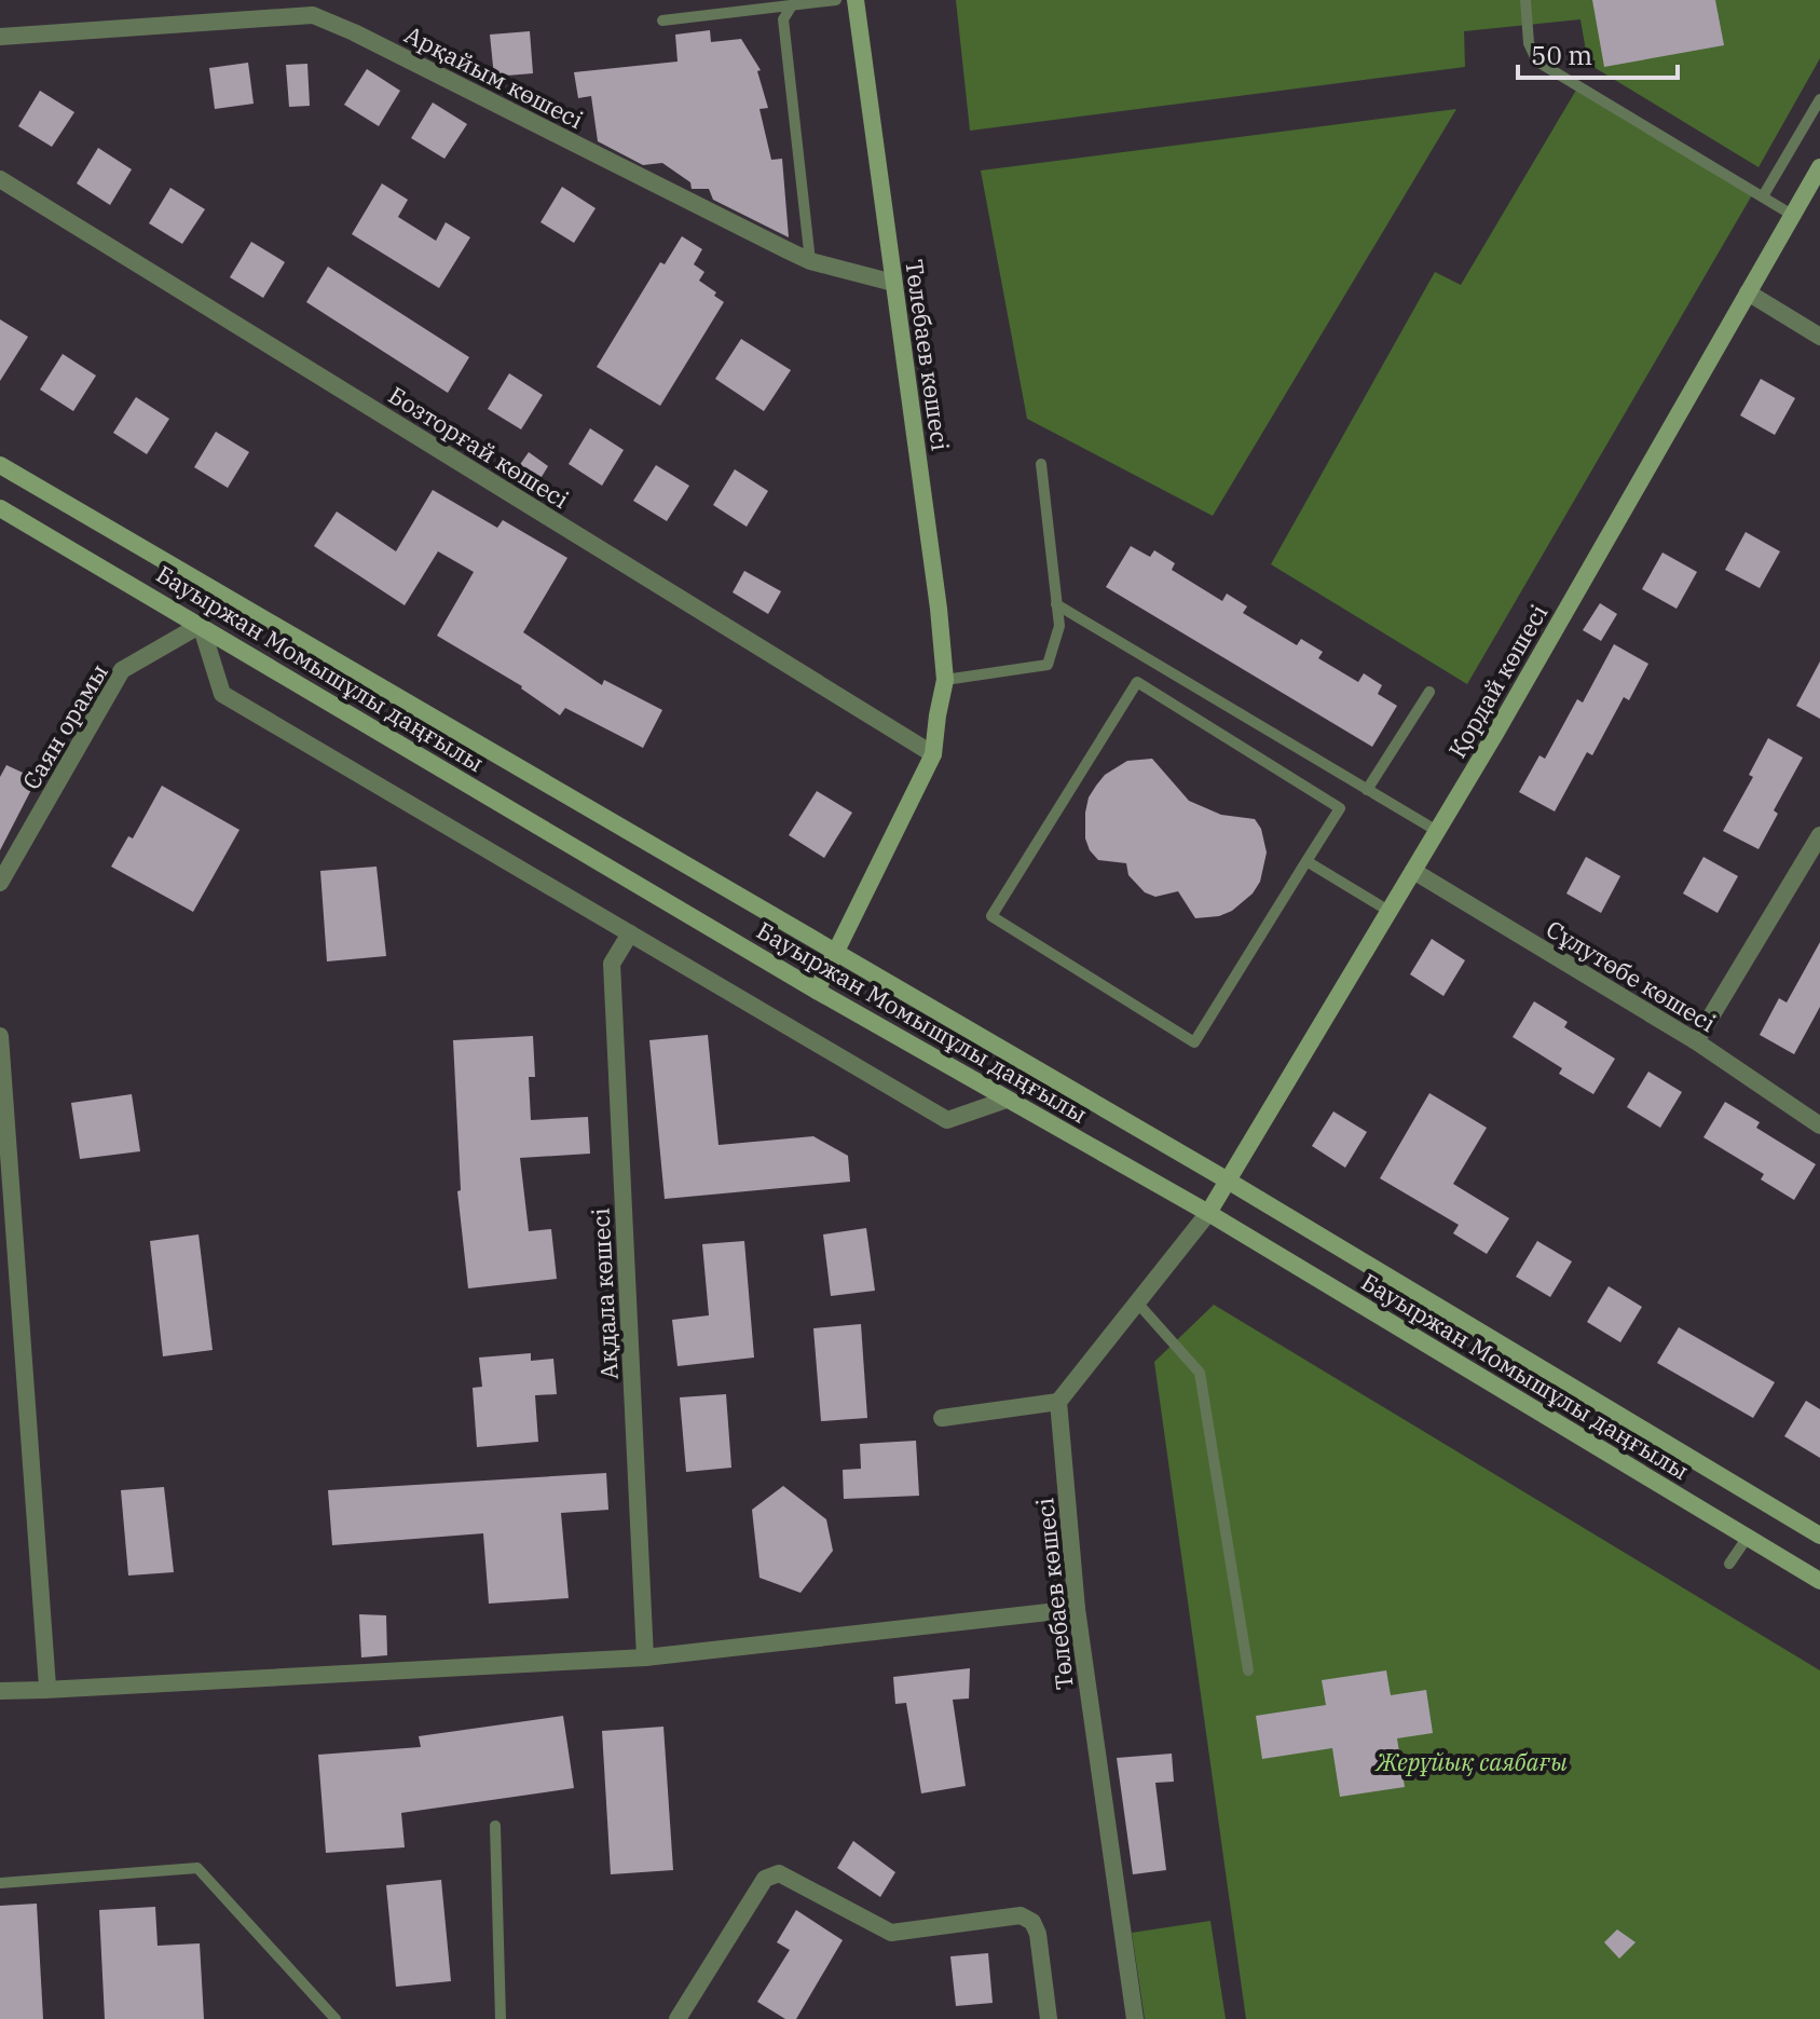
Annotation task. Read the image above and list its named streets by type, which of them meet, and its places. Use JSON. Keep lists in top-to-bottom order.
{
  "streets": {
    "main road": ["Төлебаев көшесі", "Бауыржан Момышұлы даңғылы", "Қордай көшесі"],
    "street": [
      "Арқайым көшесі",
      "Бозторғай көшесі",
      "Саян орамы",
      "Сұлутөбе көшесі",
      "Ақдала көшесі"
    ]
  },
  "crossings": [
    ["Арқайым көшесі", "Төлебаев көшесі"],
    ["Төлебаев көшесі", "Бозторғай көшесі"],
    ["Төлебаев көшесі", "Бауыржан Момышұлы даңғылы"],
    ["Бауыржан Момышұлы даңғылы", "Қордай көшесі"],
    ["Бауыржан Момышұлы даңғылы", "Саян орамы"],
    ["Қордай көшесі", "Сұлутөбе көшесі"]
  ],
  "parks": ["Жерұйық саябағы"],
  "scale_bar": "50 m"
}
